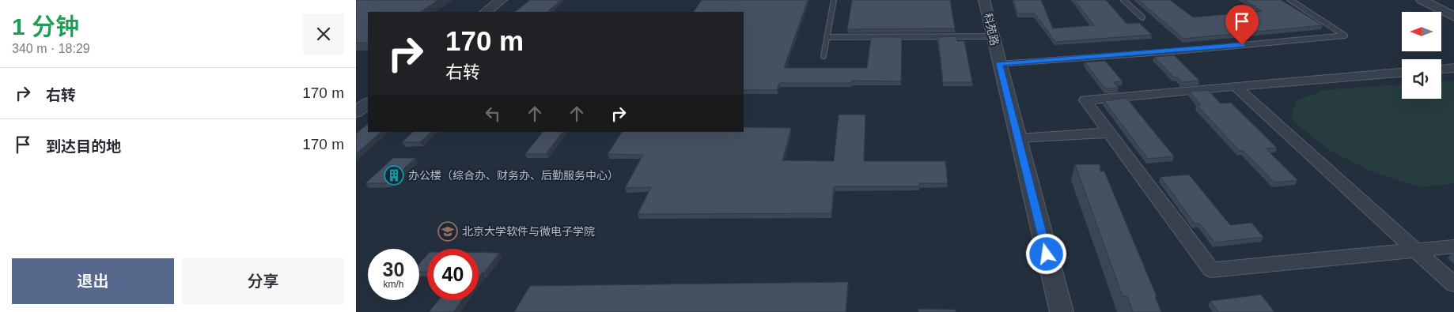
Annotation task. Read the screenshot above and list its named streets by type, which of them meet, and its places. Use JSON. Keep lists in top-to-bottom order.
{
  "streets": {
    "street": ["科苑路"]
  },
  "places": {
    "building": ["办公楼（综合办、财务办、后勤服务中心）"],
    "school or university": ["北京大学软件与微电子学院"]
  },
  "north": "left",
  "page": {
    "heading": ["1 分钟", "340 m · 18:29"],
    "turn": ["170 m", "右转"],
    "list": [
      {
        "name": "右转",
        "value": "170 m"
      },
      {
        "name": "到达目的地",
        "value": "170 m"
      }
    ],
    "speed": "30 km/h",
    "limit": "40",
    "buttons": ["退出", "分享"]
  }
}
